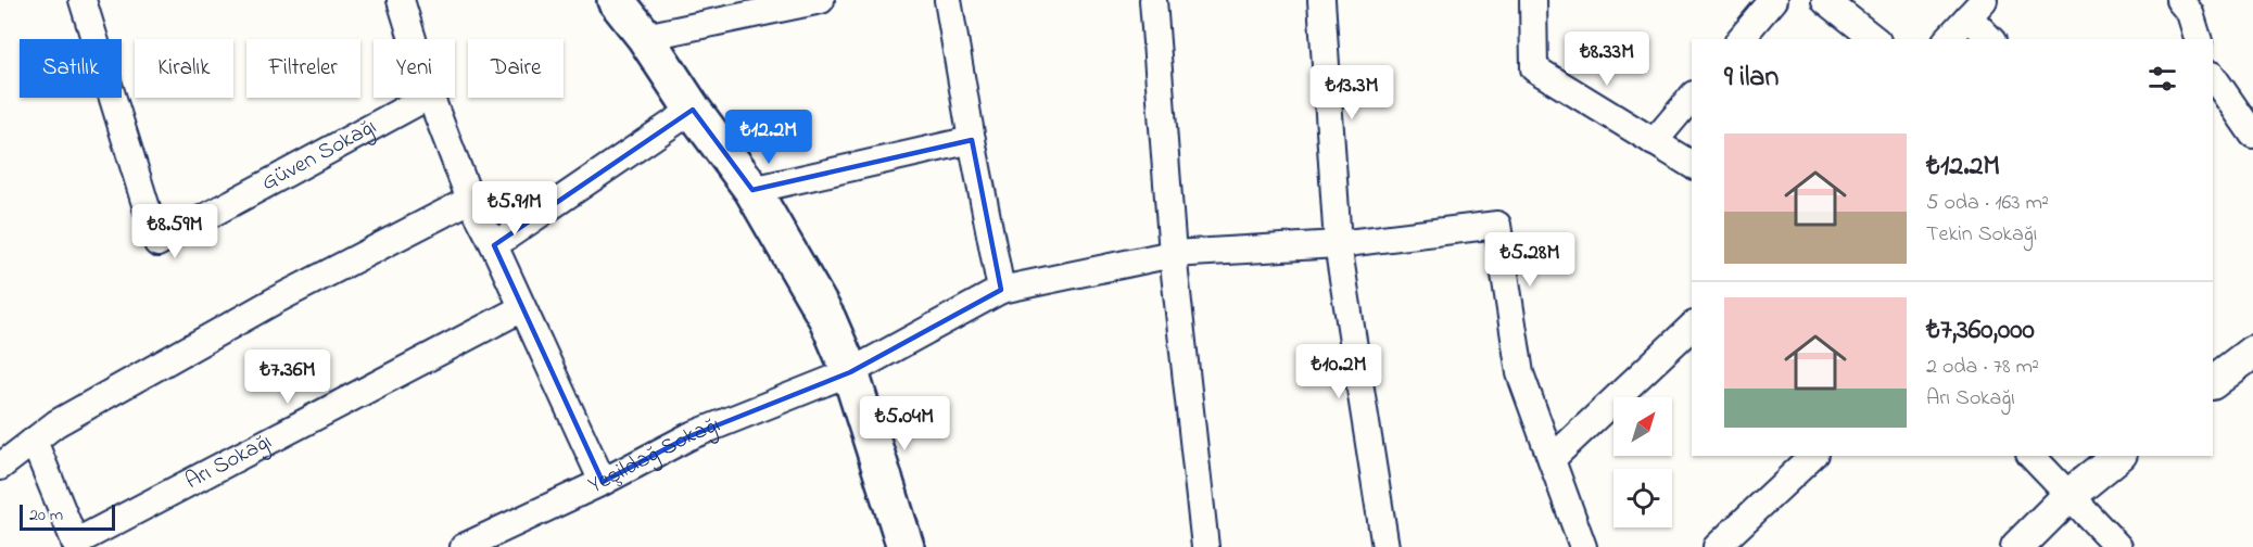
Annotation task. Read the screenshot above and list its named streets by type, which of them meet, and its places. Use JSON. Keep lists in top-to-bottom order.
{
  "streets": {
    "street": ["Güven Sokağı", "Yeşildağ Sokağı", "Arı Sokağı"]
  },
  "scale_bar": "20 m",
  "north": "top right",
  "page": {
    "price": [
      "₺8.33M",
      "₺13.3M",
      "₺12.2M",
      "₺5.91M",
      "₺8.59M",
      "₺5.28M",
      "₺10.2M",
      "₺7.36M",
      "₺5.04M"
    ],
    "chip": [
      "Satılık",
      "Kiralık",
      "Filtreler",
      "Yeni",
      "Daire"
    ],
    "heading": "9 ilan",
    "list": [
      {
        "name": "₺12.2M",
        "note": "5 oda · 163 m² · Tekin Sokağı"
      },
      {
        "name": "₺7,360,000",
        "note": "2 oda · 78 m² · Arı Sokağı"
      }
    ],
    "scale": "20 m"
  }
}
